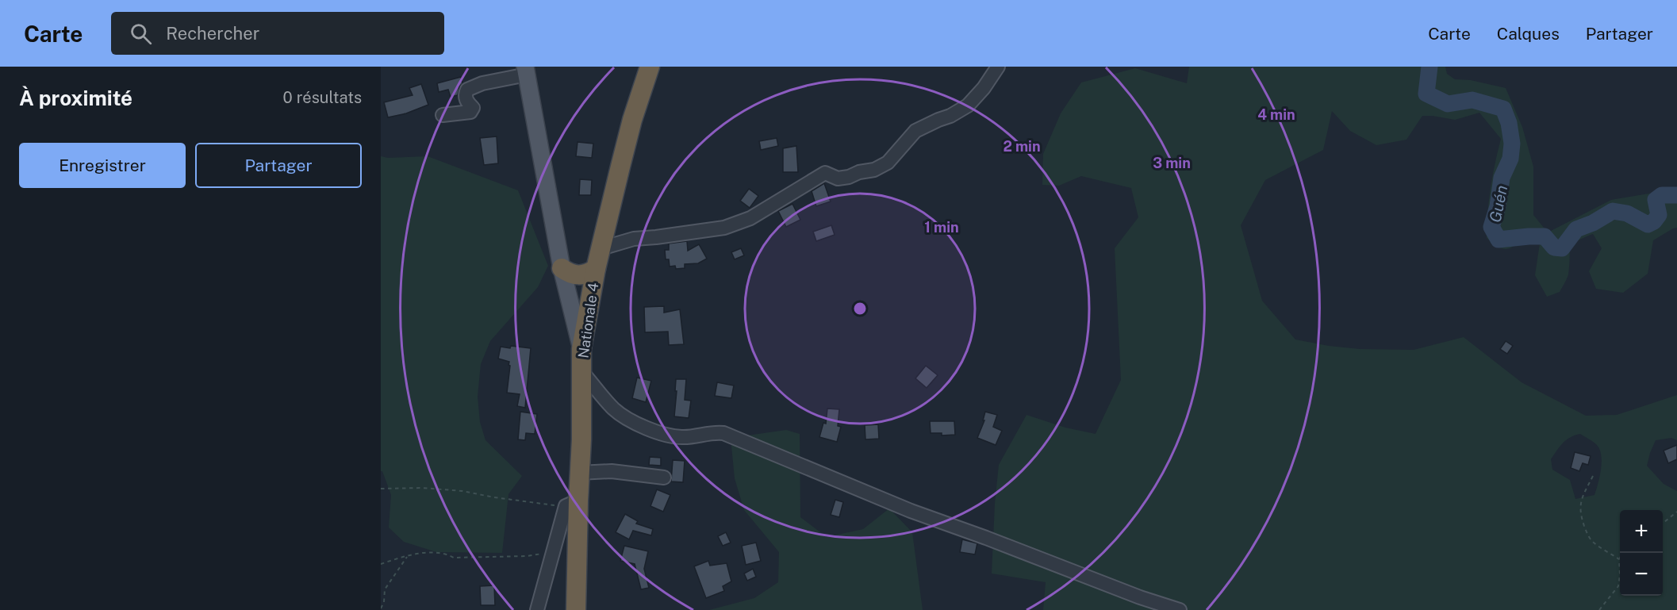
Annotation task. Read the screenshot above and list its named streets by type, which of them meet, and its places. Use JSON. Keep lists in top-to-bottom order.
{
  "streets": {
    "highway": ["Nationale 4"]
  },
  "water": ["Guén"],
  "page": {
    "header": "Carte",
    "search": "Rechercher",
    "nav": ["Carte", "Calques", "Partager"],
    "heading": ["À proximité", "0 résultats"],
    "buttons": ["Enregistrer", "Partager"],
    "map_buttons": ["+", "−"]
  },
  "rings": [
    "4 min",
    "2 min",
    "3 min",
    "1 min"
  ]
}
